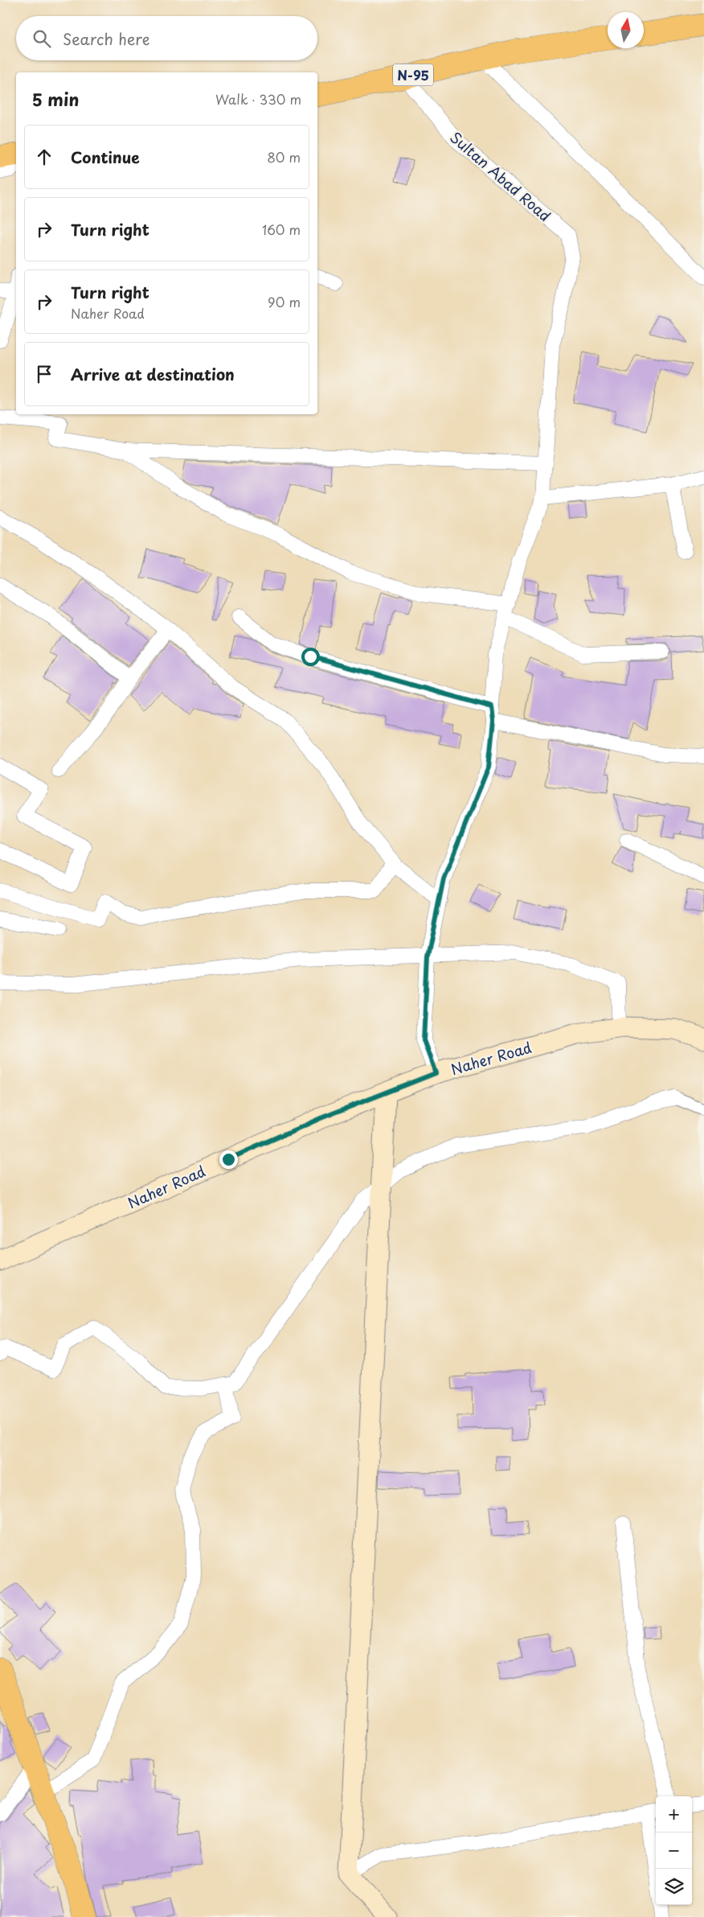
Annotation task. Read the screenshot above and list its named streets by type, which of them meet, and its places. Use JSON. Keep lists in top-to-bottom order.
{
  "streets": {
    "main road": ["N-95", "Naher Road"],
    "street": ["Sultan Abad Road"]
  },
  "crossings": [
    ["N-95", "Sultan Abad Road"]
  ],
  "north": "top",
  "page": {
    "search": "Search here",
    "heading": ["5 min", "Walk · 330 m"],
    "list": [
      ["Continue", "80 m"],
      ["Turn right", "160 m"],
      ["Turn right", "Naher Road", "90 m"],
      "Arrive at destination"
    ],
    "map_buttons": ["+", "−"]
  }
}
